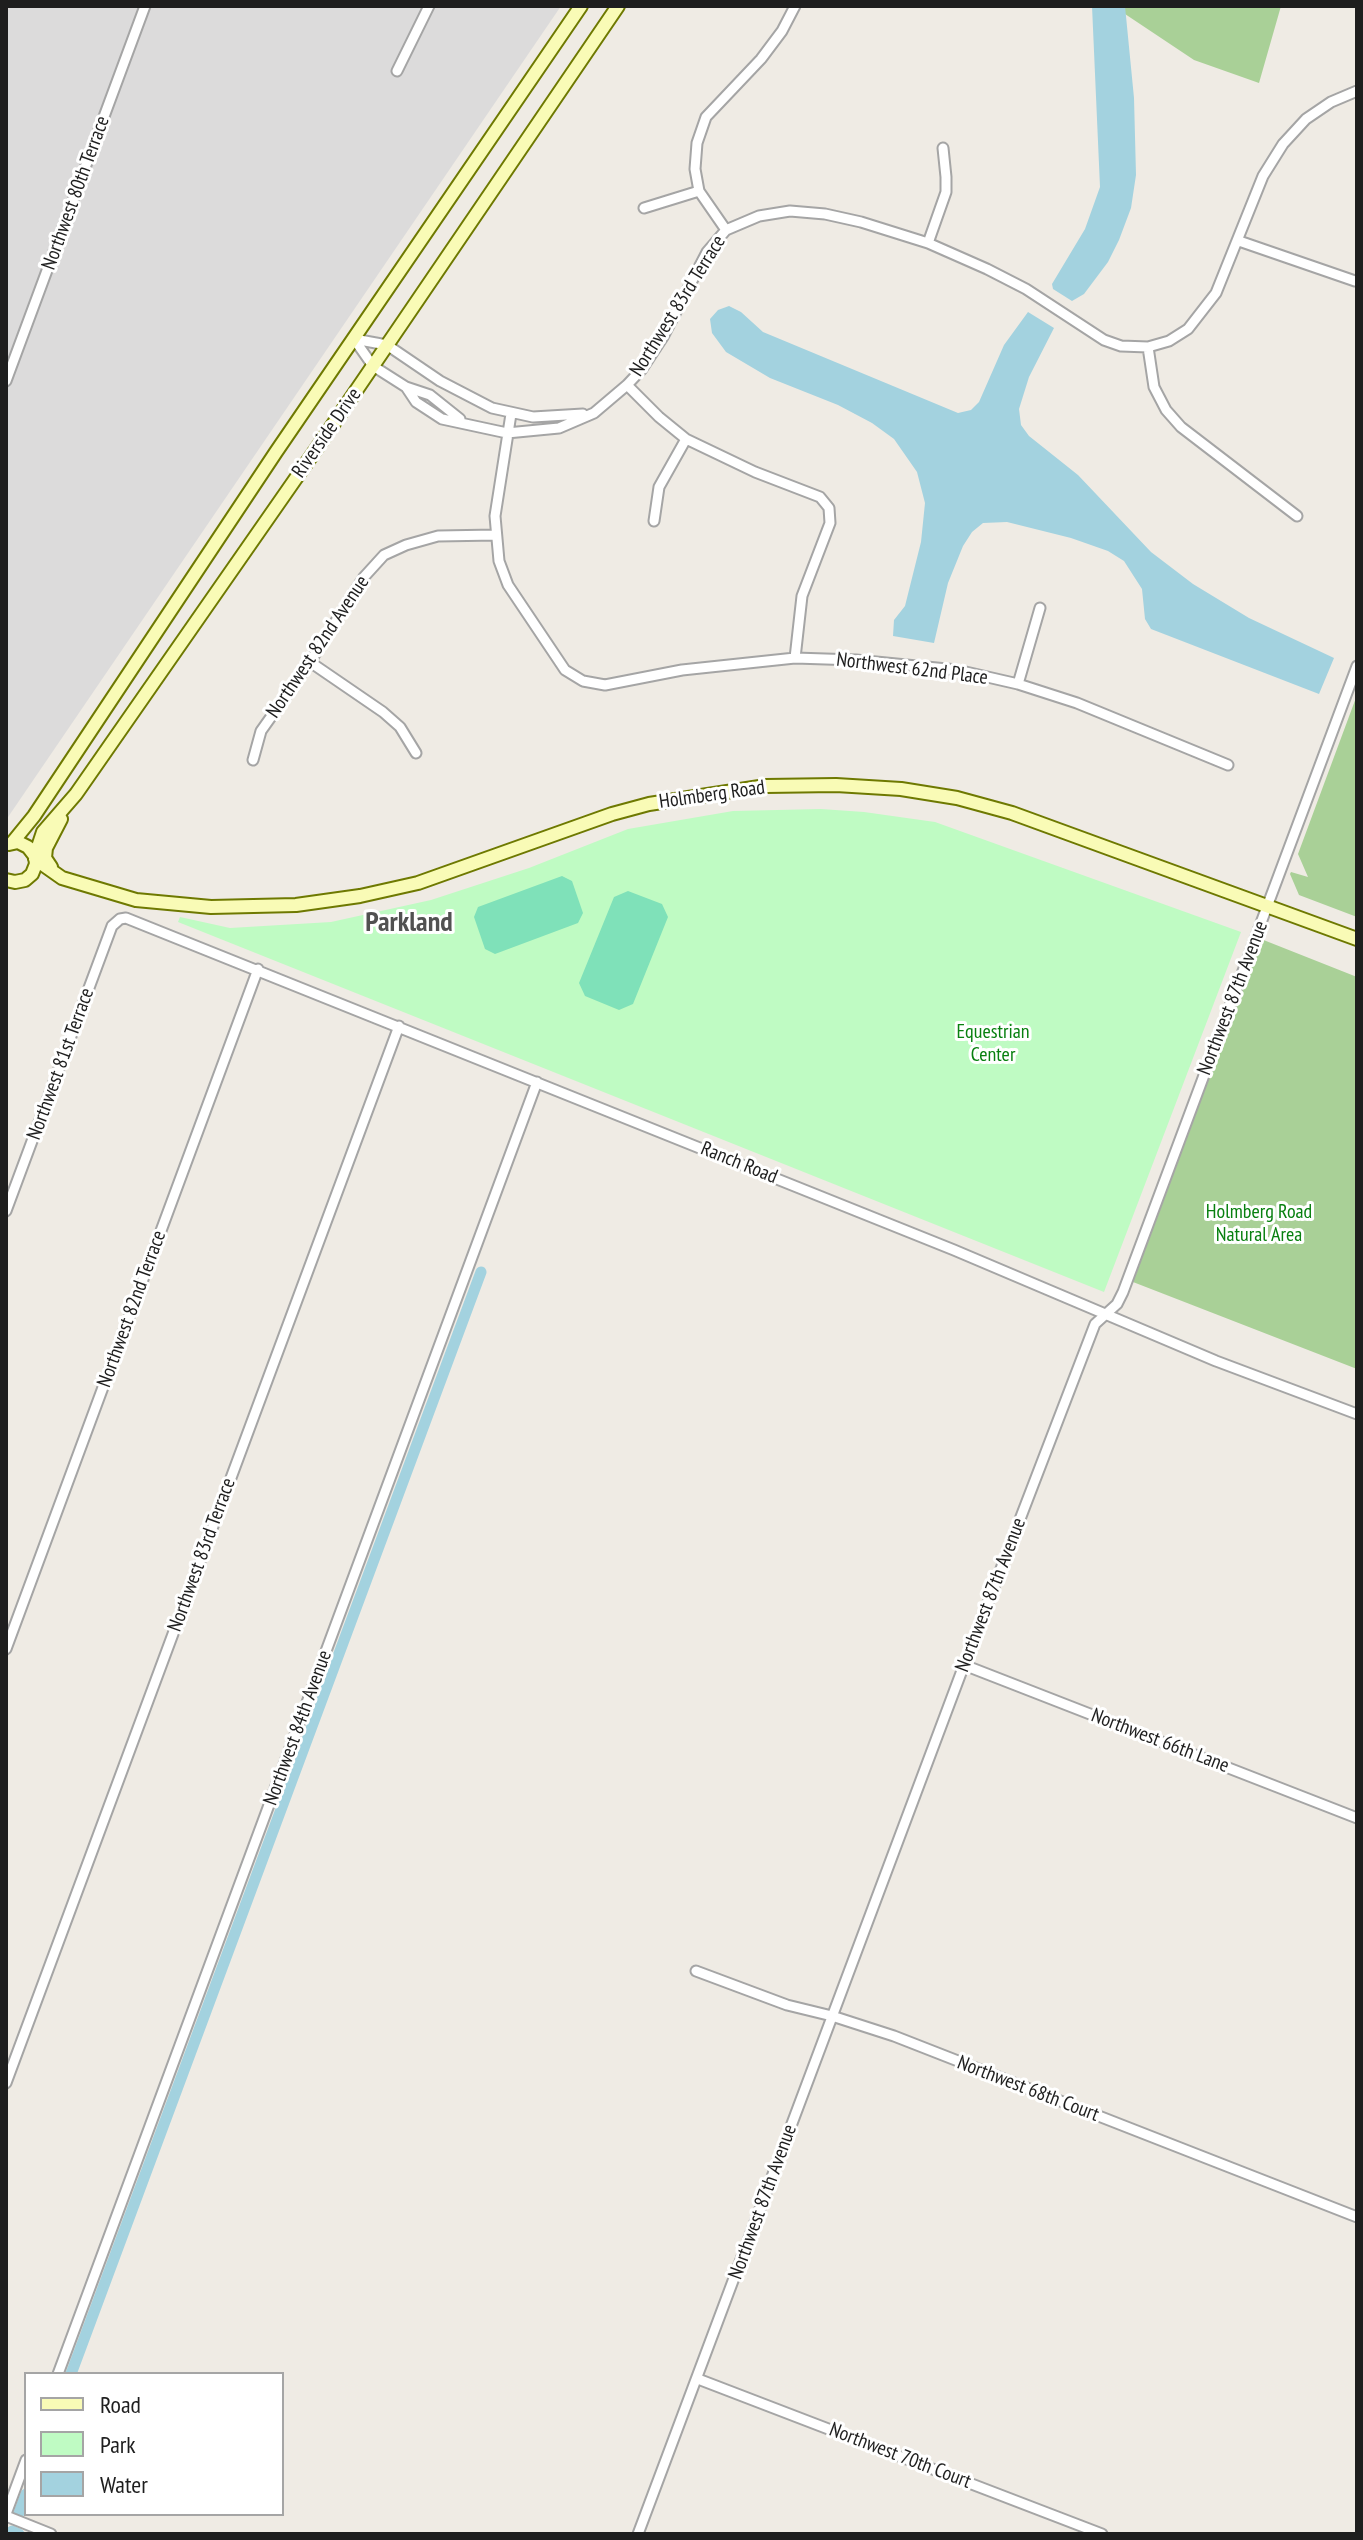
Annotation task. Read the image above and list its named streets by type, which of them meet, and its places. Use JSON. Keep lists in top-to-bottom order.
{
  "streets": {
    "street": [
      "Northwest 80th Terrace",
      "Northwest 83rd Terrace",
      "Riverside Drive",
      "Northwest 82nd Avenue",
      "Northwest 62nd Place",
      "Holmberg Road",
      "Northwest 87th Avenue",
      "Northwest 81st Terrace",
      "Ranch Road",
      "Northwest 82nd Terrace",
      "Northwest 84th Avenue",
      "Northwest 66th Lane",
      "Northwest 68th Court",
      "Northwest 70th Court"
    ]
  },
  "crossings": [
    ["Northwest 83rd Terrace", "Ranch Road"],
    ["Riverside Drive", "Holmberg Road"],
    ["Northwest 82nd Avenue", "Northwest 62nd Place"],
    ["Holmberg Road", "Northwest 87th Avenue"],
    ["Northwest 87th Avenue", "Ranch Road"],
    ["Northwest 87th Avenue", "Northwest 66th Lane"],
    ["Northwest 87th Avenue", "Northwest 68th Court"],
    ["Northwest 87th Avenue", "Northwest 70th Court"],
    ["Northwest 81st Terrace", "Ranch Road"],
    ["Ranch Road", "Northwest 82nd Terrace"],
    ["Ranch Road", "Northwest 84th Avenue"]
  ],
  "districts": ["Parkland"],
  "parks": ["Equestrian Center", "Holmberg Road Natural Area"],
  "legend": ["Road", "Park", "Water"]
}
